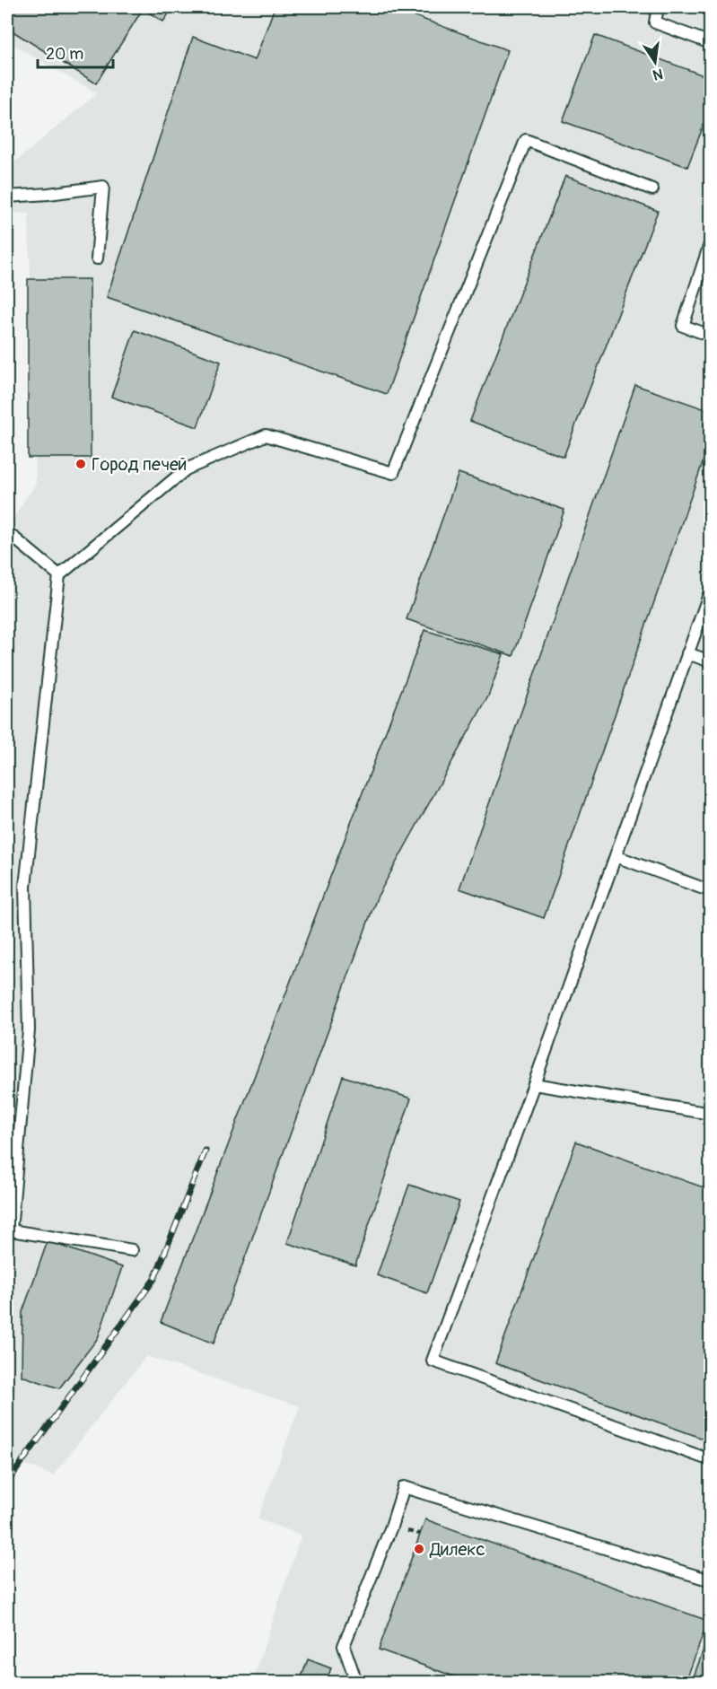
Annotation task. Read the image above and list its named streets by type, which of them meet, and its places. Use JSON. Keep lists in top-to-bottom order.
{
  "places": ["Город печей", "Дилекс"],
  "scale_bar": "20 m",
  "north": "bottom"
}
